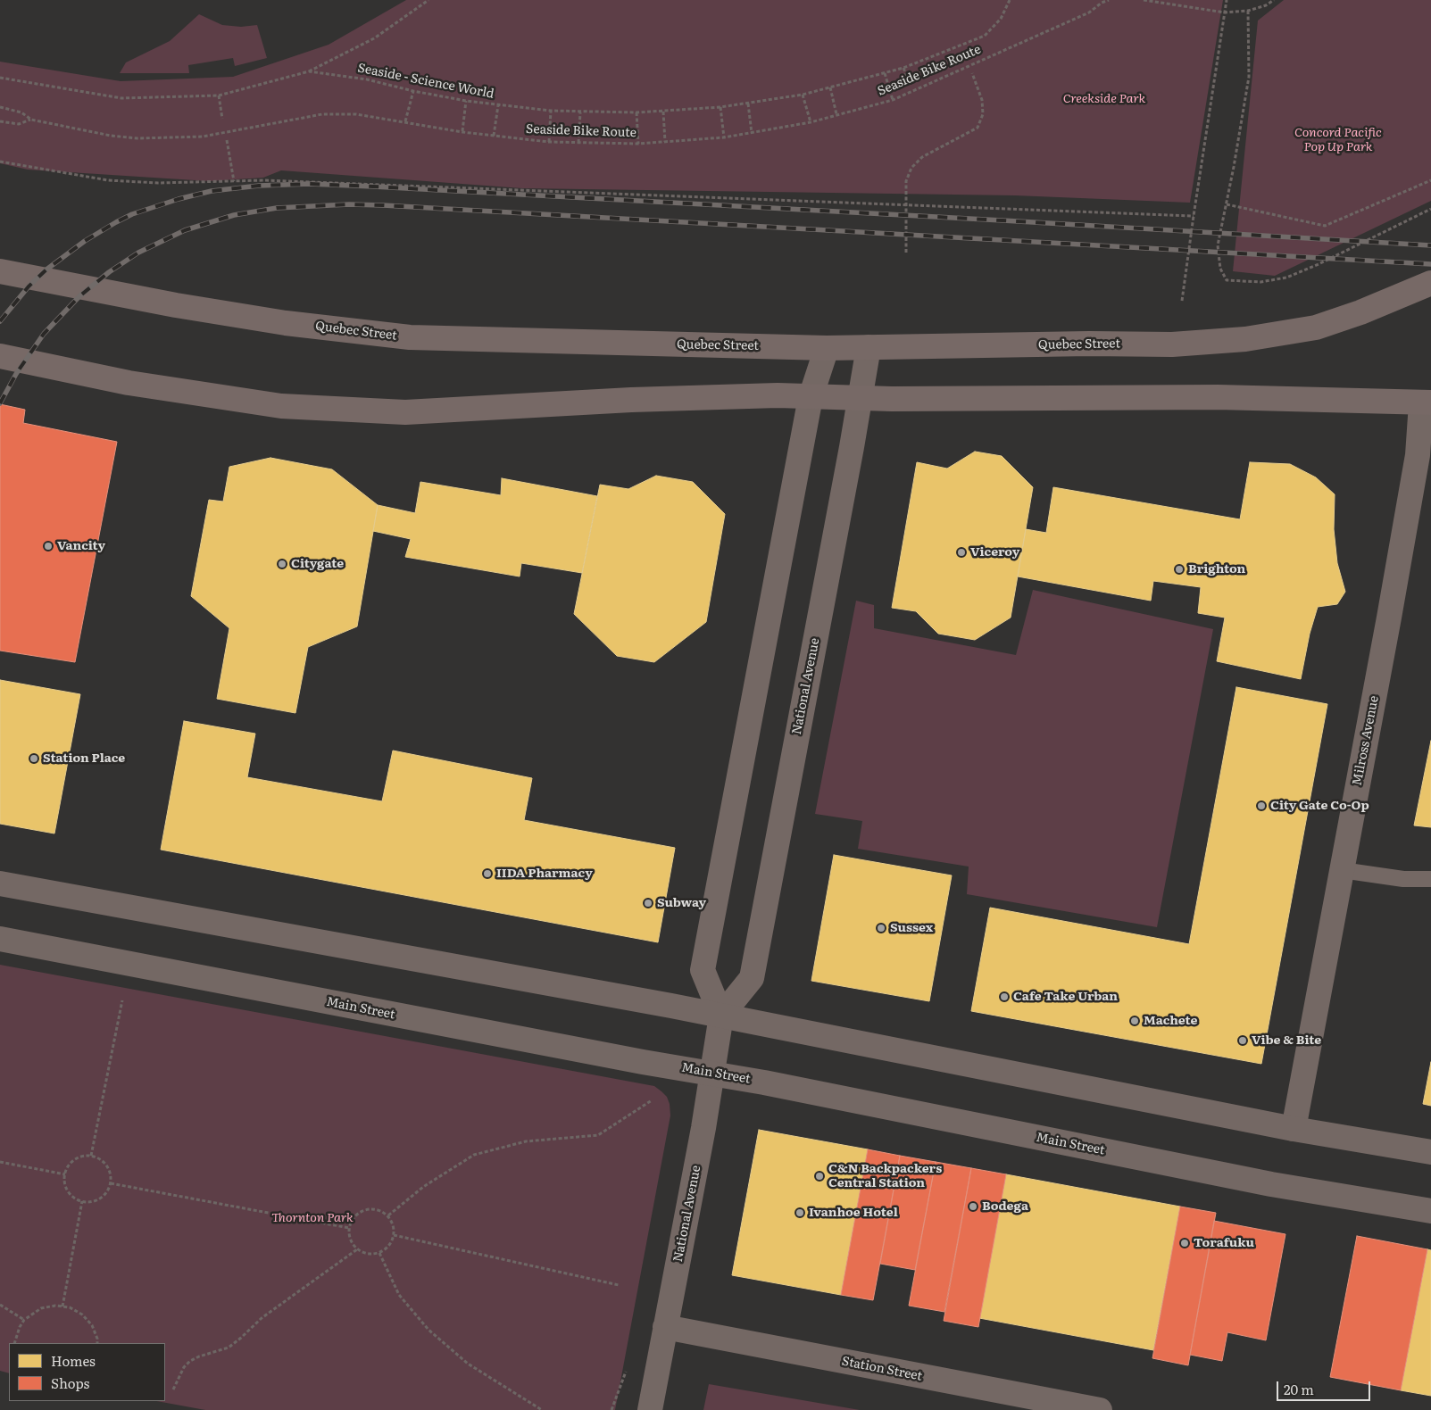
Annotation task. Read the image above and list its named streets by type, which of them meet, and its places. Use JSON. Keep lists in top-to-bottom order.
{
  "streets": {
    "main road": ["Quebec Street"],
    "street": [
      "National Avenue",
      "Milross Avenue",
      "Main Street",
      "Station Street"
    ],
    "path": ["Seaside Bike Route", "Seaside - Science World"]
  },
  "crossings": [
    ["Quebec Street", "National Avenue"],
    ["National Avenue", "Main Street"],
    ["National Avenue", "Station Street"]
  ],
  "parks": ["Creekside Park", "Concord Pacific Pop Up Park", "Thornton Park"],
  "places": [
    "Vancity",
    "Viceroy",
    "Citygate",
    "Brighton",
    "Station Place",
    "City Gate Co-Op",
    "IIDA Pharmacy",
    "Subway",
    "Sussex",
    "Cafe Take Urban",
    "Machete",
    "Vibe & Bite",
    "C&N Backpackers Central Station",
    "Bodega",
    "Ivanhoe Hotel",
    "Torafuku"
  ],
  "legend": ["Homes", "Shops"],
  "scale_bar": "20 m"
}
